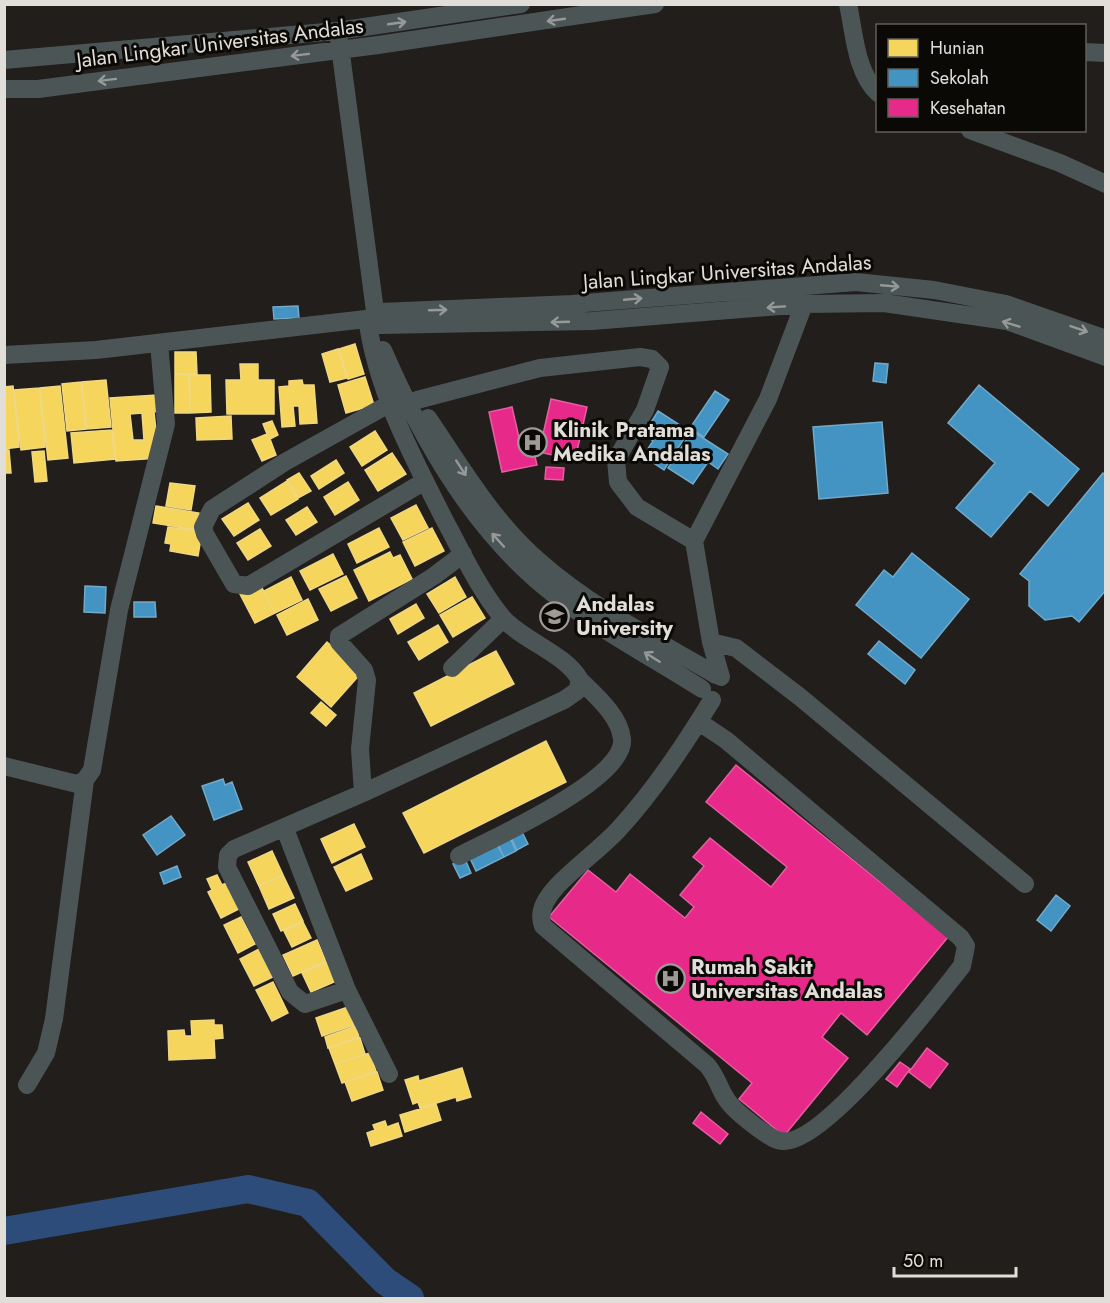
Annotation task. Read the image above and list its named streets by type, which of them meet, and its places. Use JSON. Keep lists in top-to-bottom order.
{
  "streets": {
    "street": ["Jalan Lingkar Universitas Andalas"]
  },
  "places": {
    "hospital": ["Klinik Pratama Medika Andalas", "Rumah Sakit Universitas Andalas"],
    "school or university": ["Andalas University"]
  },
  "legend": ["Hunian", "Sekolah", "Kesehatan"],
  "scale_bar": "50 m"
}
